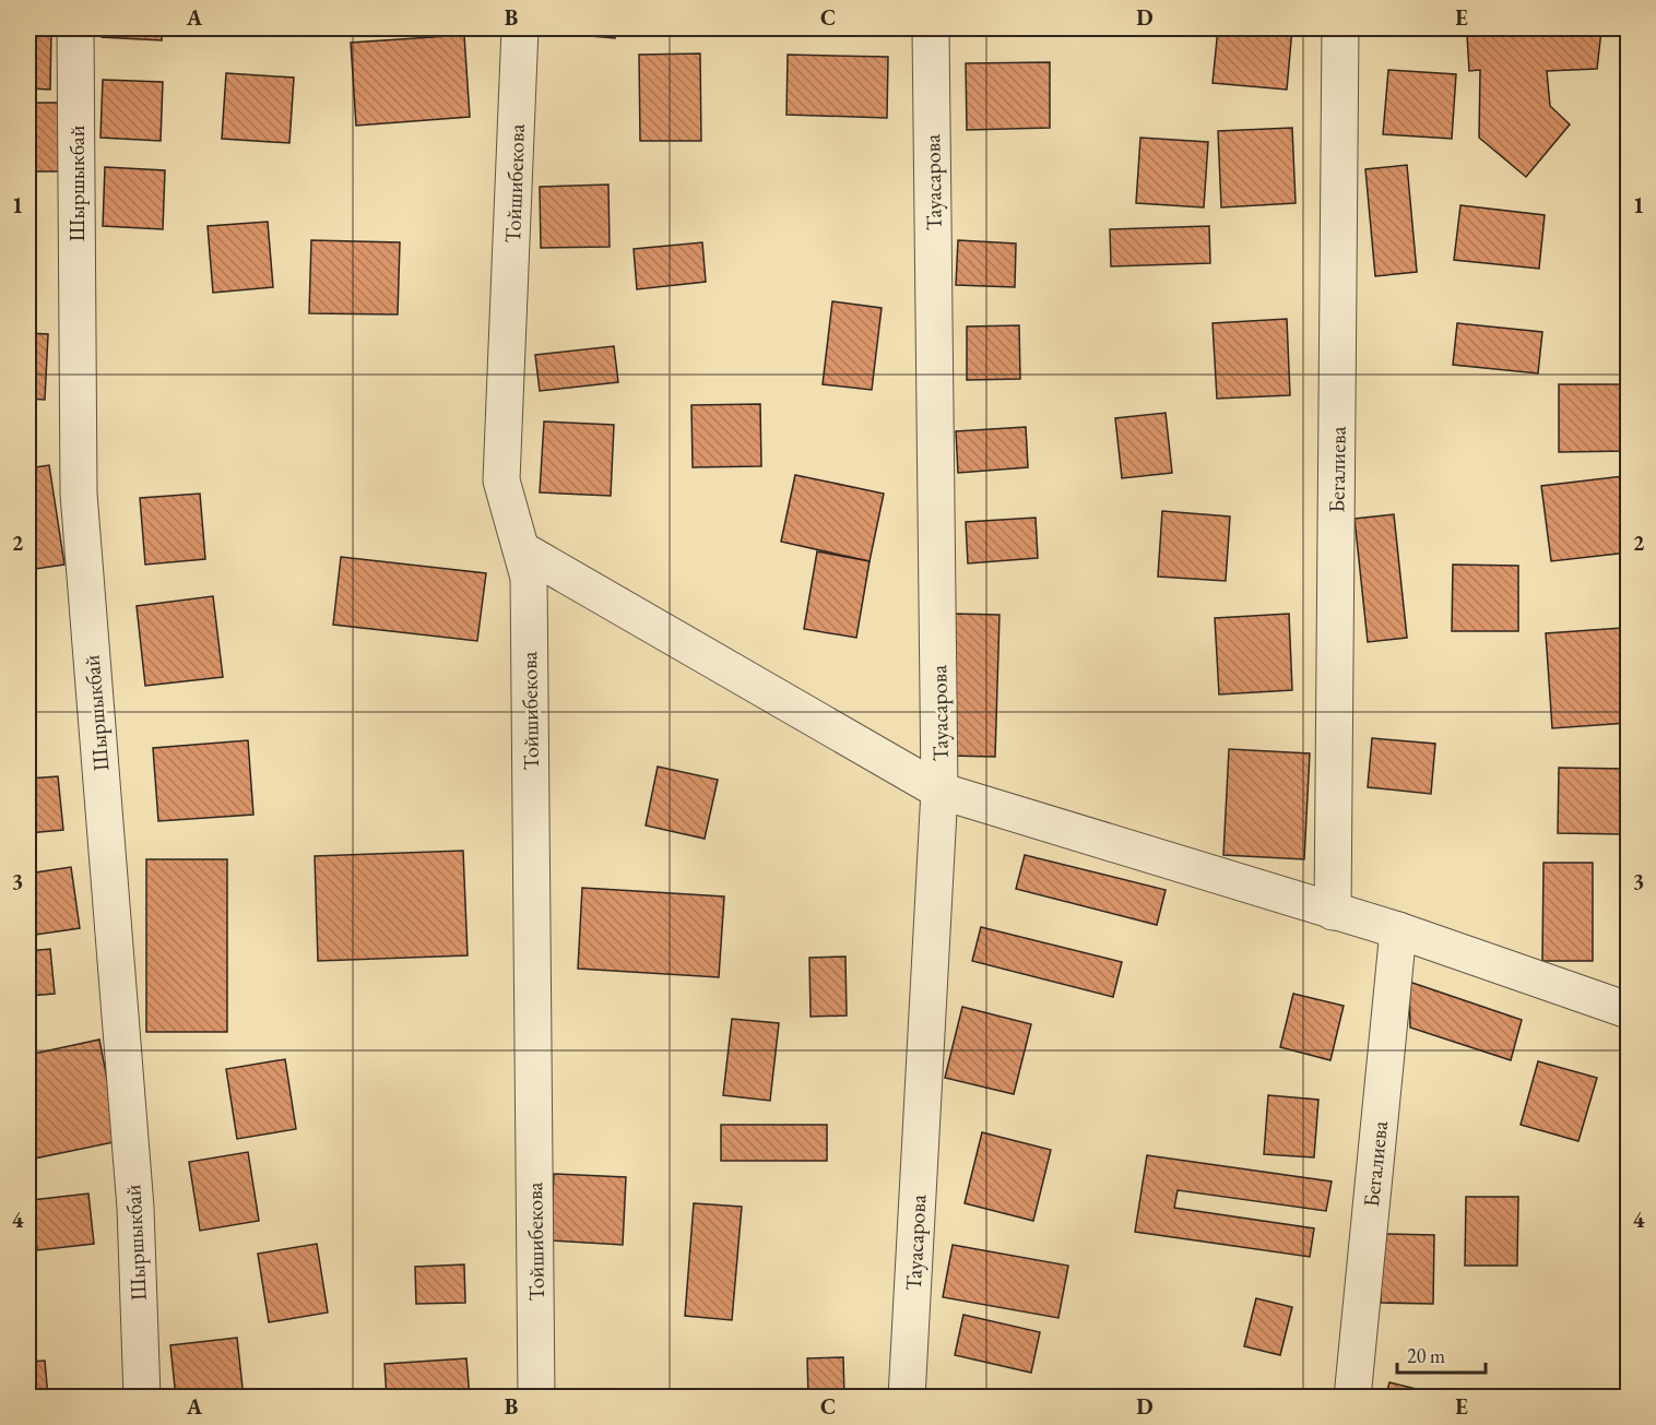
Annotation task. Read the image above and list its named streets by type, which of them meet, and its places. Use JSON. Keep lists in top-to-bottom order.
{
  "streets": {
    "street": [
      "Тауасарова",
      "Шыршыкбай",
      "Тойшибекова",
      "Бегалиева"
    ]
  },
  "scale_bar": "20 m",
  "grid": {
    "columns": [
      "A",
      "B",
      "C",
      "D",
      "E"
    ],
    "rows": [
      "1",
      "2",
      "3",
      "4"
    ]
  }
}
